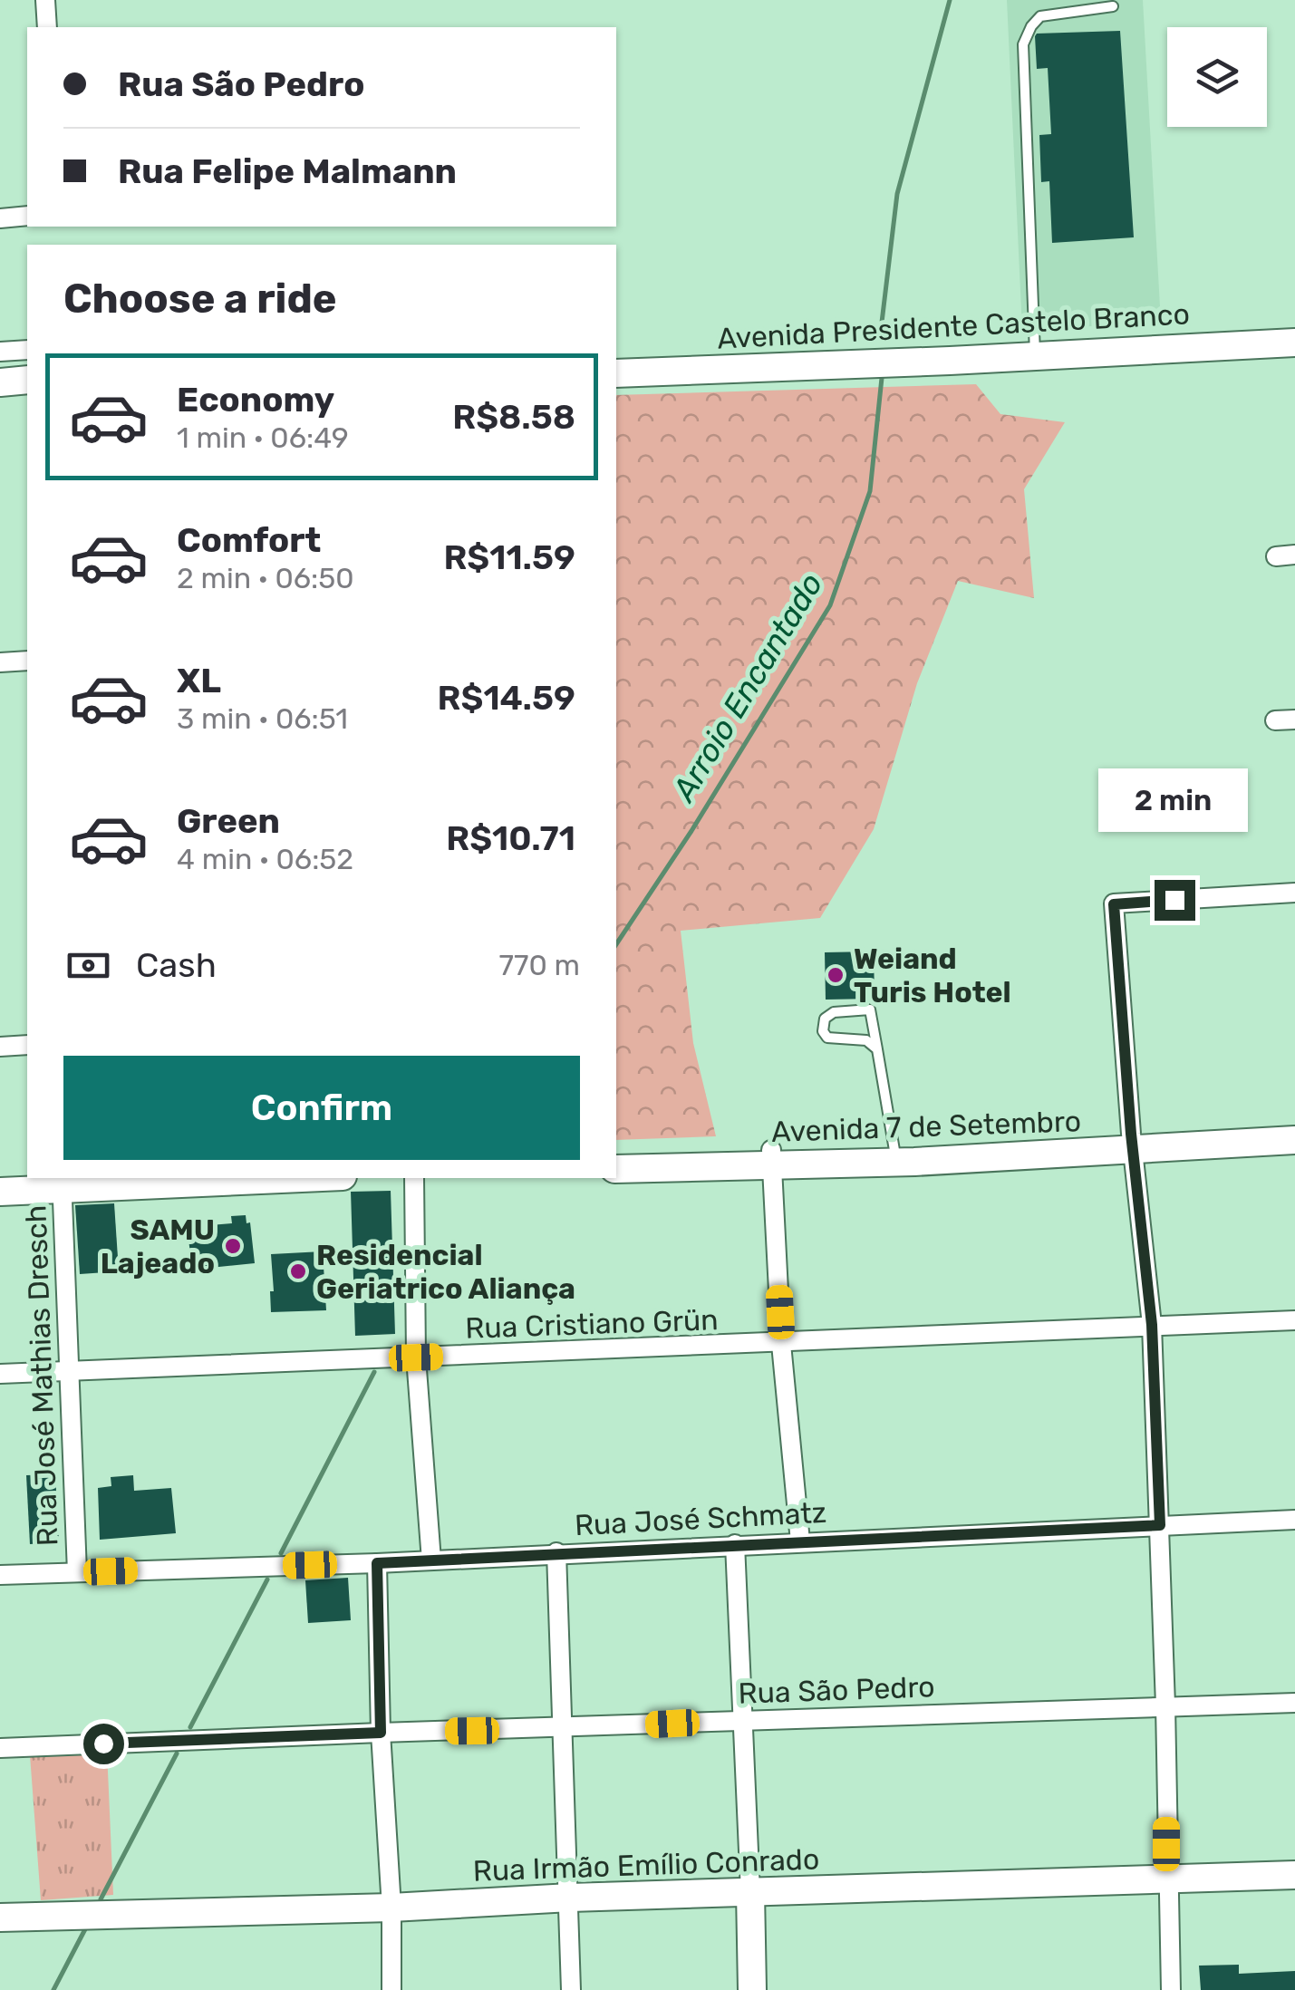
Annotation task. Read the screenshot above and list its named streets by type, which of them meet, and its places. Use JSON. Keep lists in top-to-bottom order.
{
  "streets": {
    "main road": ["Avenida Presidente Castelo Branco", "Avenida 7 de Setembro", "Rua Irmão Emílio Conrado"],
    "street": [
      "Rua Cristiano Grün",
      "Rua José Mathias Dresch",
      "Rua José Schmatz",
      "Rua São Pedro"
    ]
  },
  "crossings": [
    ["Rua Cristiano Grün", "Rua José Mathias Dresch"],
    ["Rua José Mathias Dresch", "Rua José Schmatz"]
  ],
  "water": ["Arroio Encantado"],
  "places": ["Weiand Turis Hotel", "SAMU Lajeado", "Residencial Geriatrico Aliança"],
  "page": {
    "banner": ["Rua São Pedro", "Rua Felipe Malmann"],
    "heading": "Choose a ride",
    "list": [
      {
        "name": "Economy",
        "note": "1 min · 06:49",
        "value": "R$8.58"
      },
      {
        "name": "Comfort",
        "note": "2 min · 06:50",
        "value": "R$11.59"
      },
      {
        "name": "XL",
        "note": "3 min · 06:51",
        "value": "R$14.59"
      },
      {
        "name": "Green",
        "note": "4 min · 06:52",
        "value": "R$10.71"
      }
    ],
    "bubble": "2 min",
    "pay": ["Cash", "770 m"],
    "buttons": "Confirm"
  }
}
